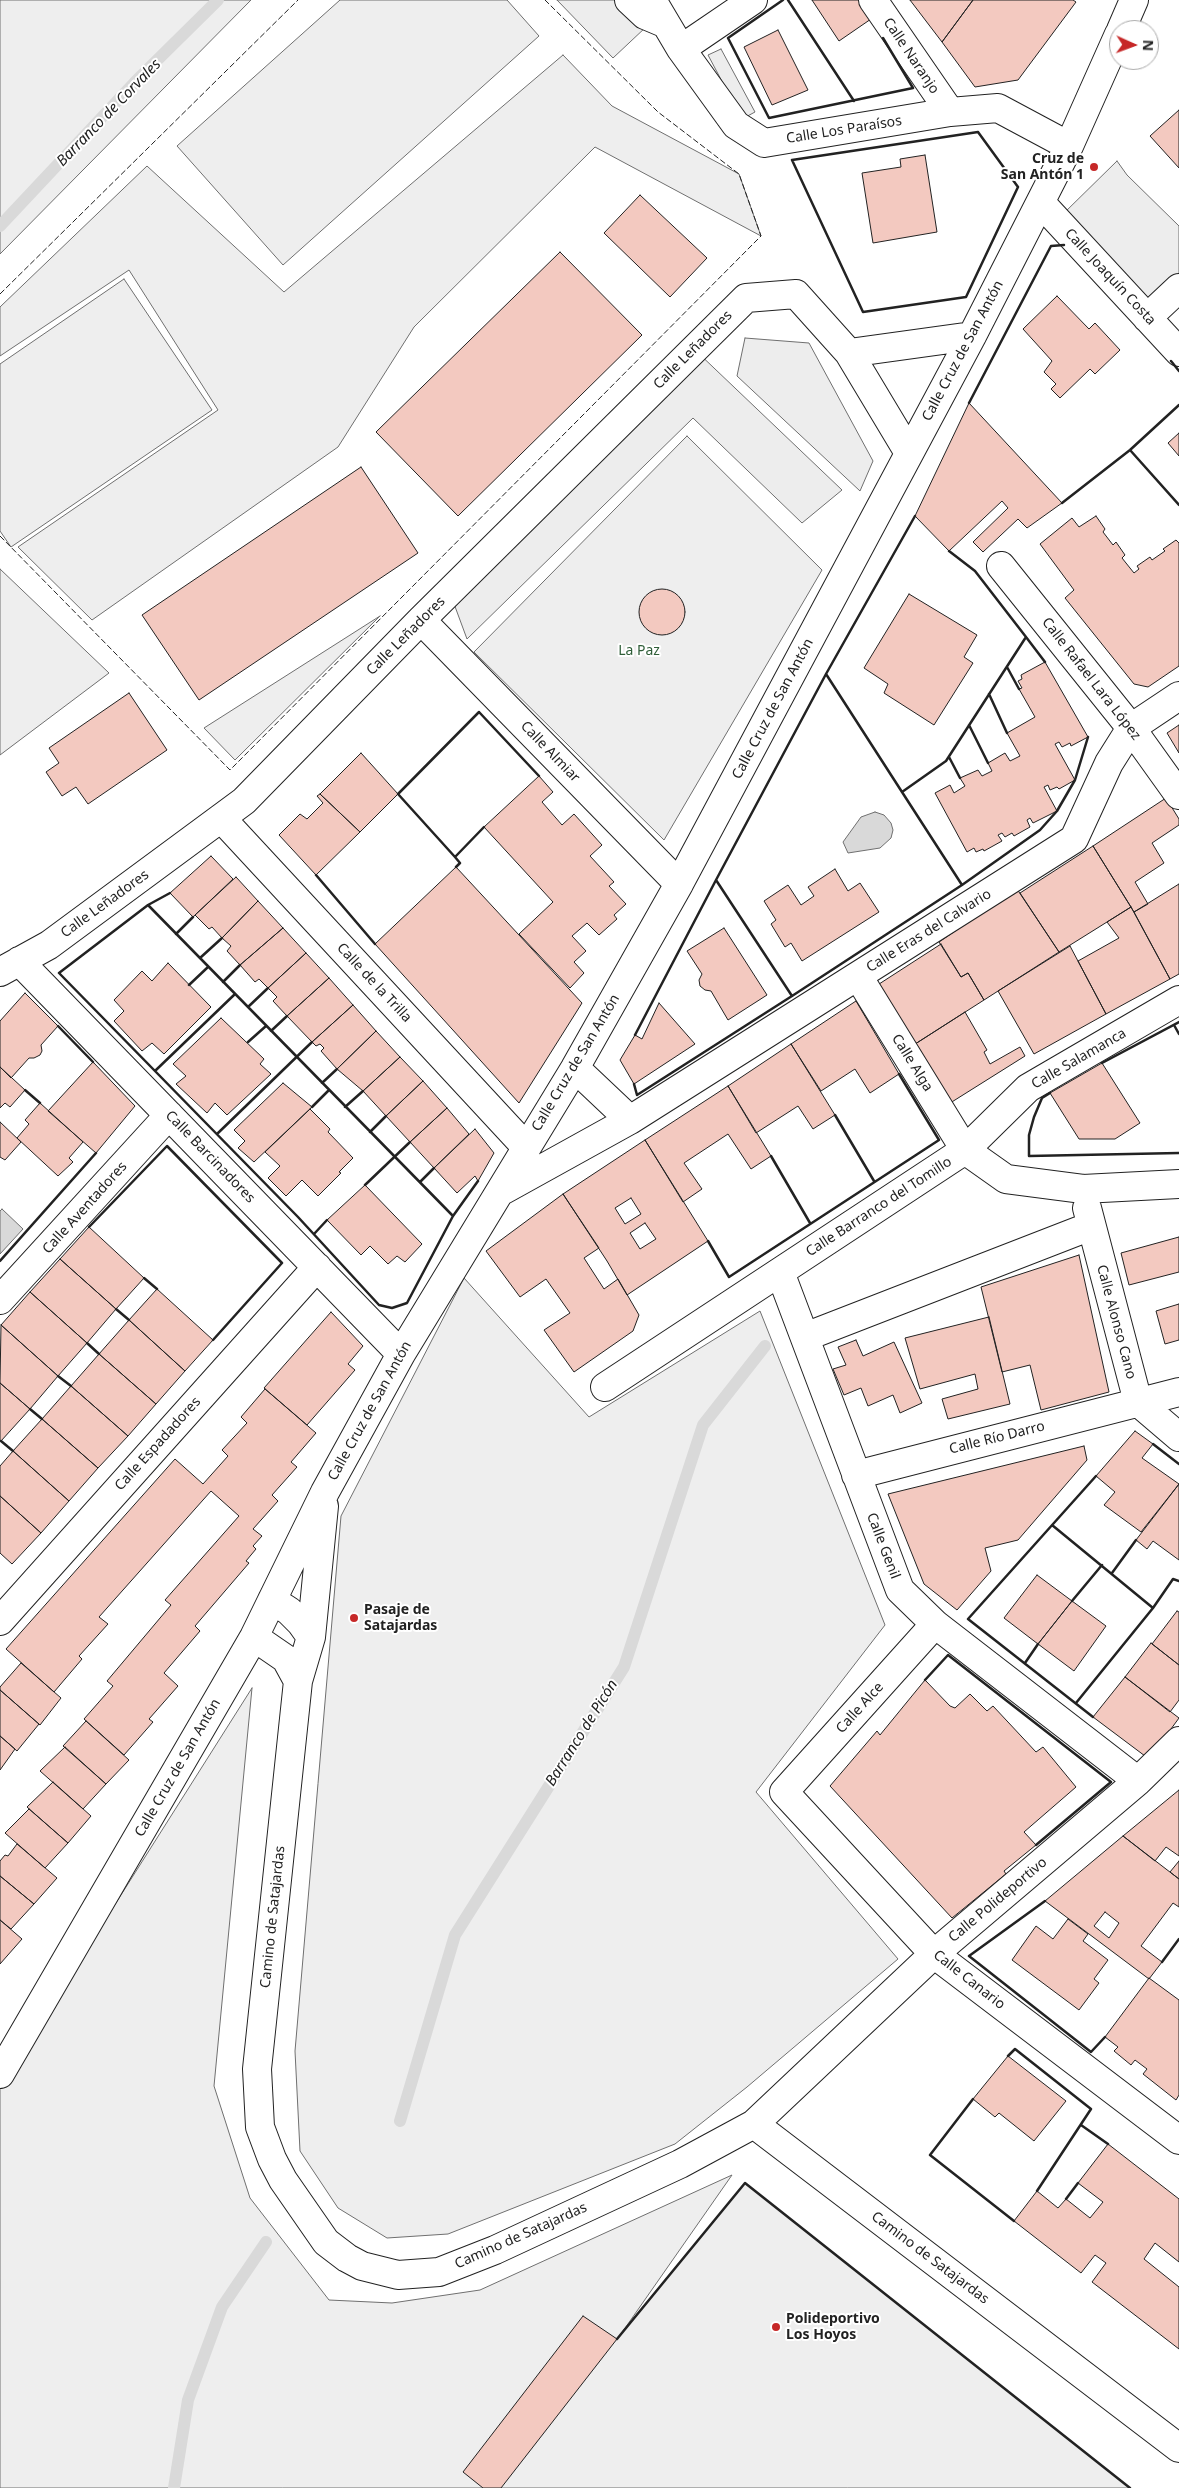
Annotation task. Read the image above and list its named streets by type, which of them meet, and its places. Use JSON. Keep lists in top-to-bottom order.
{
  "streets": {
    "street": [
      "Calle Naranjo",
      "Calle Los Paraísos",
      "Calle Joaquín Costa",
      "Calle Leñadores",
      "Calle Cruz de San Antón",
      "Calle Rafael Lara López",
      "Calle Almiar",
      "Calle Eras del Calvario",
      "Calle de la Trilla",
      "Calle Salamanca",
      "Calle Alga",
      "Calle Barcinadores",
      "Calle Barranco del Tomillo",
      "Calle Aventadores",
      "Calle Alonso Cano",
      "Calle Río Darro",
      "Calle Espadadores",
      "Calle Genil",
      "Calle Alce",
      "Calle Polideportivo",
      "Camino de Satajardas",
      "Calle Canario"
    ]
  },
  "crossings": [
    ["Calle Naranjo", "Calle Los Paraísos"],
    ["Calle Los Paraísos", "Calle Cruz de San Antón"],
    ["Calle Joaquín Costa", "Calle Cruz de San Antón"],
    ["Calle Leñadores", "Calle Almiar"],
    ["Calle Leñadores", "Calle de la Trilla"],
    ["Calle Leñadores", "Calle Barcinadores"],
    ["Calle Cruz de San Antón", "Calle Almiar"],
    ["Calle Cruz de San Antón", "Calle Eras del Calvario"],
    ["Calle Cruz de San Antón", "Calle de la Trilla"],
    ["Calle Cruz de San Antón", "Calle Barcinadores"],
    ["Calle Cruz de San Antón", "Camino de Satajardas"],
    ["Calle Rafael Lara López", "Calle Eras del Calvario"],
    ["Calle Eras del Calvario", "Calle Alga"],
    ["Calle Salamanca", "Calle Alga"],
    ["Calle Salamanca", "Calle Barranco del Tomillo"],
    ["Calle Alga", "Calle Barranco del Tomillo"],
    ["Calle Barcinadores", "Calle Aventadores"],
    ["Calle Barcinadores", "Calle Espadadores"],
    ["Calle Barranco del Tomillo", "Calle Alonso Cano"],
    ["Calle Barranco del Tomillo", "Calle Genil"],
    ["Calle Alonso Cano", "Calle Río Darro"],
    ["Calle Río Darro", "Calle Genil"],
    ["Calle Genil", "Calle Alce"],
    ["Calle Genil", "Calle Polideportivo"],
    ["Calle Alce", "Calle Canario"],
    ["Calle Polideportivo", "Camino de Satajardas"],
    ["Calle Polideportivo", "Calle Canario"]
  ],
  "water": ["Barranco de Corvales", "Barranco de Picón"],
  "parks": ["La Paz"],
  "places": ["Cruz de San Antón 1", "Pasaje de Satajardas", "Polideportivo Los Hoyos"],
  "north": "right"
}
